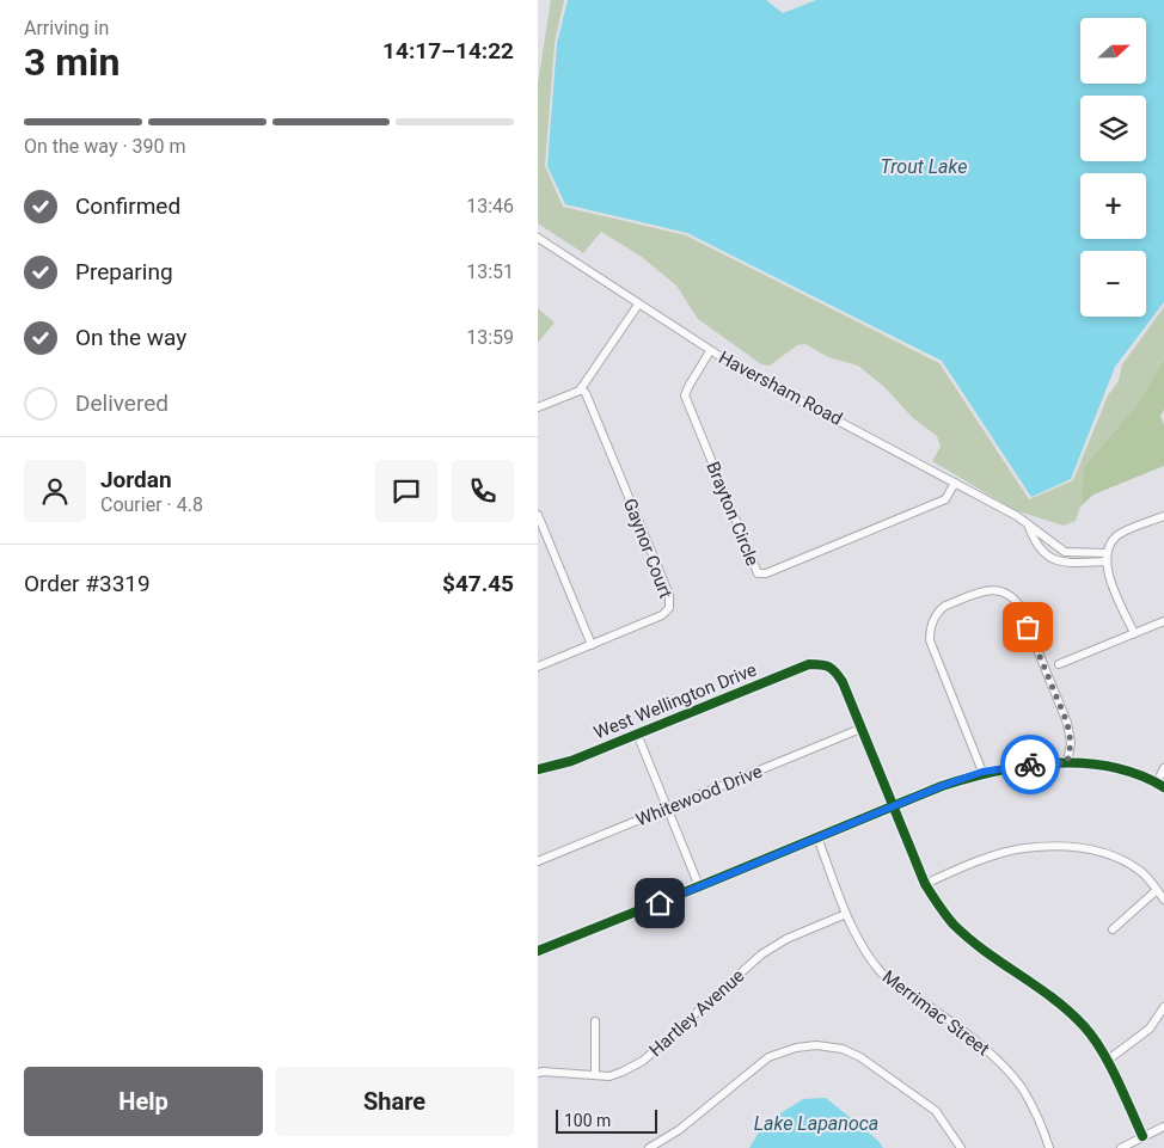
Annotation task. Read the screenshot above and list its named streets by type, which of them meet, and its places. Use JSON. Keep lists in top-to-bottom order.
{
  "streets": {
    "street": [
      "Haversham Road",
      "Brayton Circle",
      "Gaynor Court",
      "West Wellington Drive",
      "Whitewood Drive",
      "Hartley Avenue",
      "Merrimac Street"
    ]
  },
  "crossings": [
    ["Haversham Road", "Brayton Circle"],
    ["West Wellington Drive", "Whitewood Drive"],
    ["Hartley Avenue", "Merrimac Street"]
  ],
  "water": ["Trout Lake", "Lake Lapanoca"],
  "scale_bar": "100 m",
  "north": "right",
  "page": {
    "heading": ["3 min", "Arriving in", "14:17–14:22"],
    "panel": [
      "Jordan",
      "Courier · 4.8",
      "Order #3319",
      "$47.45"
    ],
    "map_buttons": ["+", "−"],
    "bar": "On the way · 390 m",
    "list": [
      ["Confirmed", "13:46"],
      ["Preparing", "13:51"],
      ["On the way", "13:59"],
      "Delivered"
    ],
    "buttons": ["Help", "Share"],
    "scale": "100 m"
  }
}
